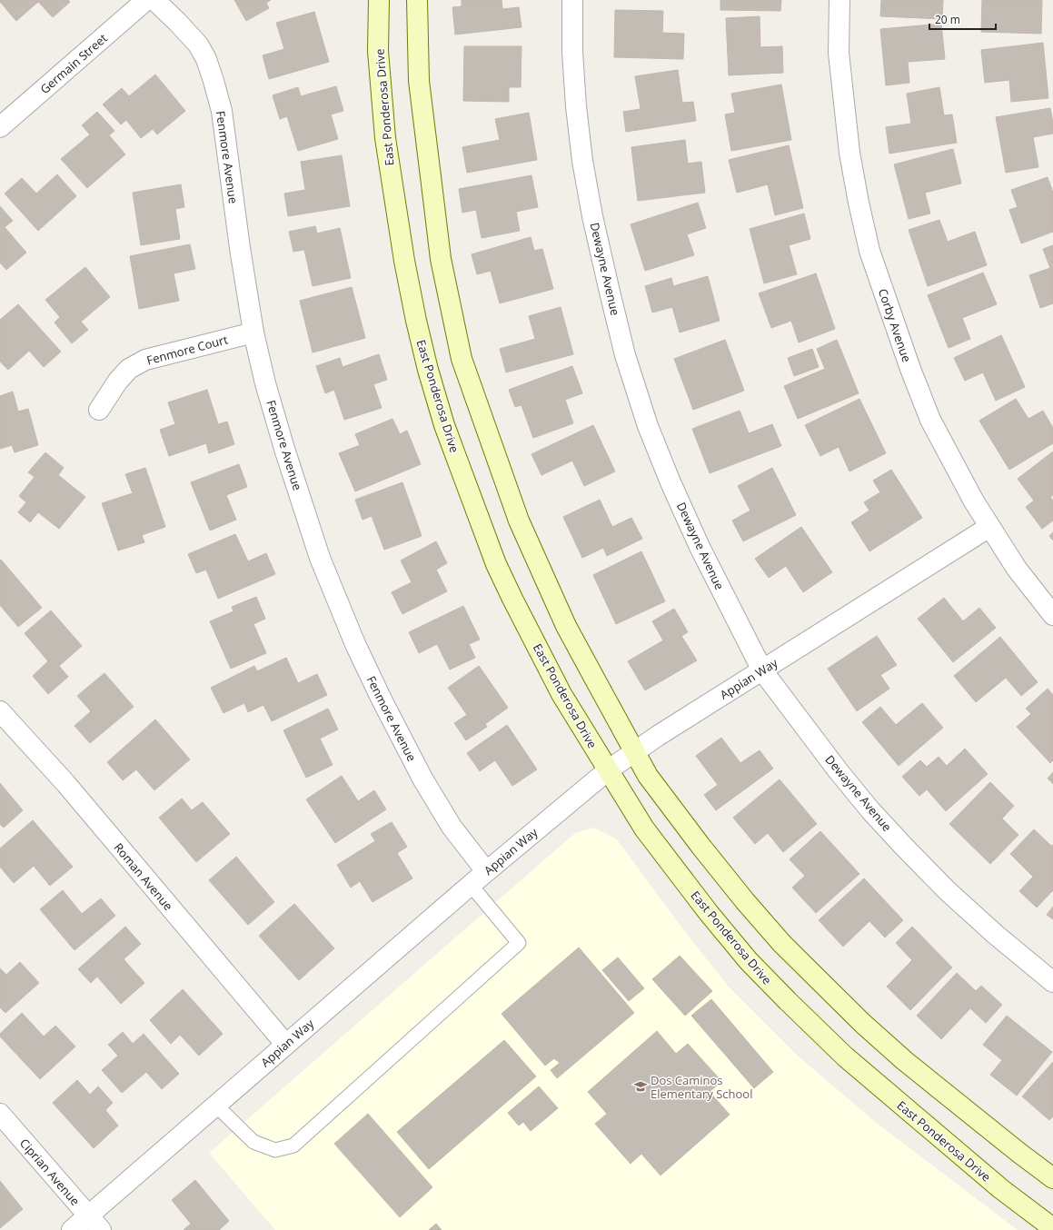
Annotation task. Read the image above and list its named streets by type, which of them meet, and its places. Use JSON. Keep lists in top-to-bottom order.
{
  "streets": {
    "main road": ["East Ponderosa Drive"],
    "street": [
      "Germain Street",
      "Fenmore Avenue",
      "Dewayne Avenue",
      "Corby Avenue",
      "Fenmore Court",
      "Appian Way",
      "Roman Avenue",
      "Ciprian Avenue"
    ]
  },
  "crossings": [
    ["East Ponderosa Drive", "Appian Way"],
    ["Fenmore Avenue", "Fenmore Court"],
    ["Fenmore Avenue", "Appian Way"],
    ["Dewayne Avenue", "Appian Way"],
    ["Corby Avenue", "Appian Way"],
    ["Appian Way", "Roman Avenue"],
    ["Appian Way", "Ciprian Avenue"]
  ],
  "places": {
    "school or university": ["Dos Caminos Elementary School"]
  },
  "scale_bar": "20 m"
}
